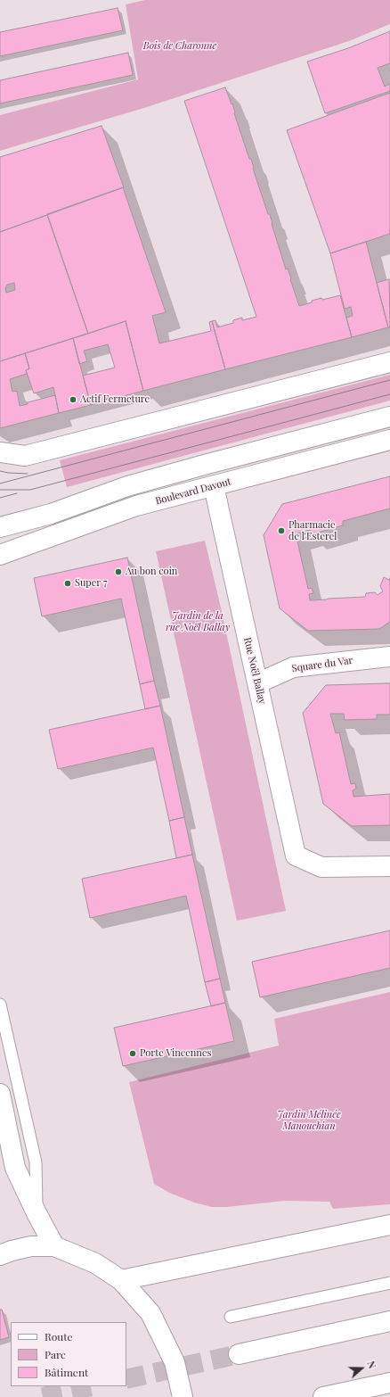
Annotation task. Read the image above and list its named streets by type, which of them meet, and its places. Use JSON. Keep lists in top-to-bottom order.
{
  "streets": {
    "main road": ["Boulevard Davout", "Square du Var", "Rue Noël Ballay"]
  },
  "crossings": [
    ["Boulevard Davout", "Rue Noël Ballay"],
    ["Square du Var", "Rue Noël Ballay"]
  ],
  "parks": ["Bois de Charonne", "Jardin de la rue Noël Ballay", "Jardin Mélinée Manouchian"],
  "places": [
    "Actif Fermeture",
    "Pharmacie de l'Esterel",
    "Au bon coin",
    "Super 7",
    "Porte Vincennes"
  ],
  "legend": ["Route", "Parc", "Bâtiment"],
  "north": "right"
}
